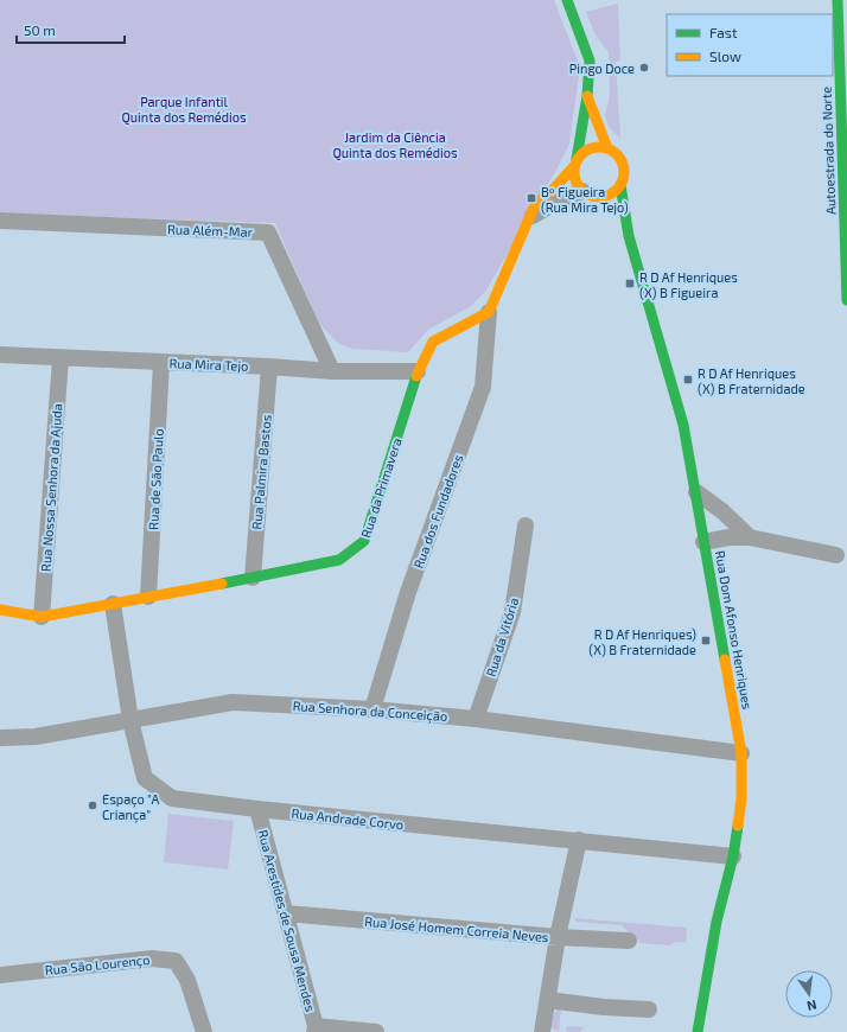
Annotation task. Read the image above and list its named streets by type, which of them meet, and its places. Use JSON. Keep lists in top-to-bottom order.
{
  "streets": {
    "main road": ["Autoestrada do Norte", "Rua da Primavera", "Rua Dom Afonso Henriques"],
    "street": [
      "Rua Além-Mar",
      "Rua Mira Tejo",
      "Rua Palmira Bastos",
      "Rua de São Paulo",
      "Rua Nossa Senhora da Ajuda",
      "Rua dos Fundadores",
      "Rua da Vitória",
      "Rua Senhora da Conceição",
      "Rua Andrade Corvo",
      "Rua Arestides de Sousa Mendes",
      "Rua José Homem Correia Neves",
      "Rua São Lourenço"
    ]
  },
  "crossings": [
    ["Rua Além-Mar", "Rua Mira Tejo"],
    ["Rua Mira Tejo", "Rua Palmira Bastos"],
    ["Rua Mira Tejo", "Rua de São Paulo"],
    ["Rua Mira Tejo", "Rua Nossa Senhora da Ajuda"],
    ["Rua Mira Tejo", "Rua da Primavera"],
    ["Rua Palmira Bastos", "Rua da Primavera"],
    ["Rua de São Paulo", "Rua da Primavera"],
    ["Rua Nossa Senhora da Ajuda", "Rua da Primavera"],
    ["Rua da Primavera", "Rua dos Fundadores"],
    ["Rua da Primavera", "Rua Andrade Corvo"],
    ["Rua dos Fundadores", "Rua Senhora da Conceição"],
    ["Rua Dom Afonso Henriques", "Rua Senhora da Conceição"],
    ["Rua Dom Afonso Henriques", "Rua Andrade Corvo"],
    ["Rua da Vitória", "Rua Senhora da Conceição"],
    ["Rua Senhora da Conceição", "Rua Andrade Corvo"],
    ["Rua Andrade Corvo", "Rua Arestides de Sousa Mendes"],
    ["Rua Arestides de Sousa Mendes", "Rua José Homem Correia Neves"]
  ],
  "parks": ["Parque Infantil Quinta dos Remédios", "Jardim da Ciência Quinta dos Remédios"],
  "places": {
    "other": ["Pingo Doce", "Espaço \"A Criança\""],
    "transit": [
      "Bº Figueira (Rua Mira Tejo)",
      "R D Af Henriques (X) B Figueira",
      "R D Af Henriques (X) B Fraternidade",
      "R D Af Henriques) (X) B Fraternidade"
    ]
  },
  "legend": ["Fast", "Slow"],
  "scale_bar": "50 m",
  "north": "bottom"
}
